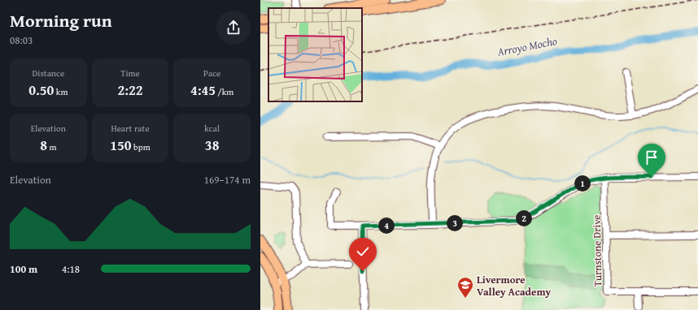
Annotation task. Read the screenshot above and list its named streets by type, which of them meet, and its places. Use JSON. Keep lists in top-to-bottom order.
{
  "streets": {
    "street": ["Turnstone Drive"]
  },
  "water": ["Arroyo Mocho"],
  "places": {
    "school or university": ["Livermore Valley Academy"]
  },
  "page": {
    "heading": ["Morning run", "08:03"],
    "stats": [
      ["Distance", "0.50 km"],
      ["Time", "2:22"],
      ["Pace", "4:45 /km"],
      ["Elevation", "8 m"],
      ["Heart rate", "150 bpm"],
      ["kcal", "38"]
    ],
    "chart": ["Elevation", "169–174 m"],
    "pins": [
      "1",
      "2",
      "3",
      "4"
    ],
    "list": [
      {
        "name": "100 m",
        "note": "4:18"
      }
    ]
  }
}
